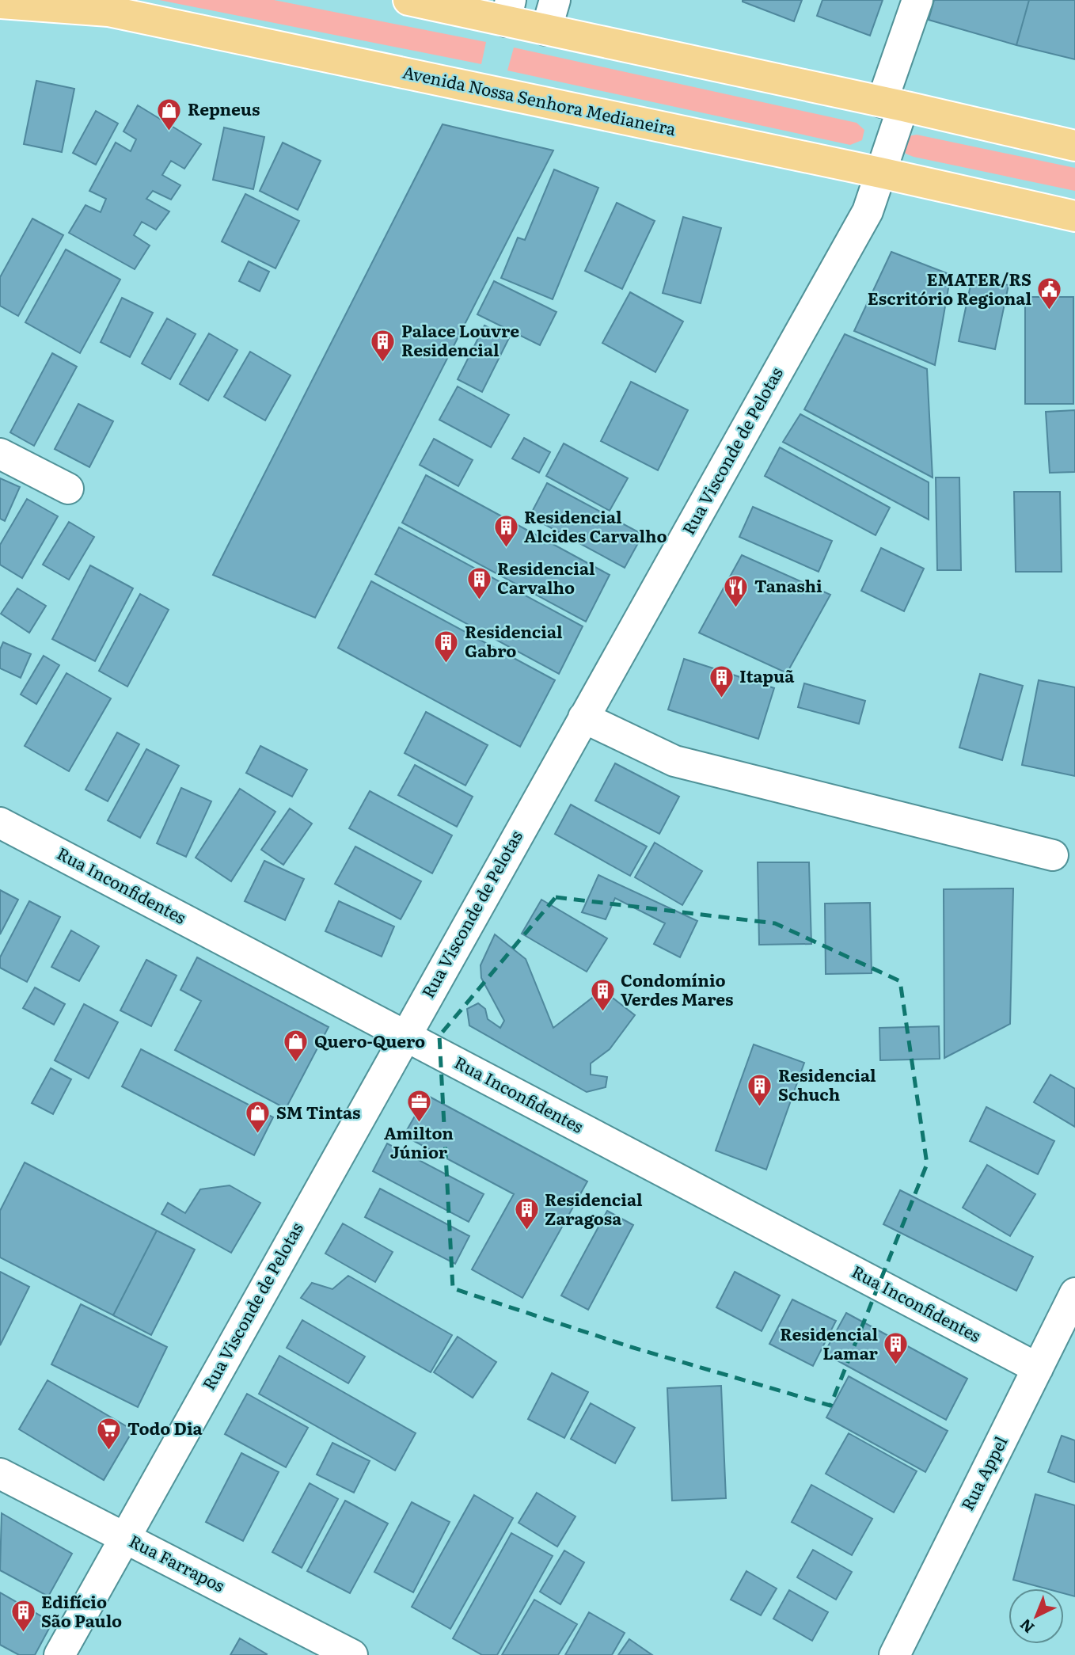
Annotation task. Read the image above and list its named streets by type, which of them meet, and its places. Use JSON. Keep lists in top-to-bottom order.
{
  "streets": {
    "main road": ["Avenida Nossa Senhora Medianeira"],
    "street": [
      "Rua Visconde de Pelotas",
      "Rua Inconfidentes",
      "Rua Appel",
      "Rua Farrapos"
    ]
  },
  "crossings": [
    ["Avenida Nossa Senhora Medianeira", "Rua Visconde de Pelotas"],
    ["Rua Visconde de Pelotas", "Rua Inconfidentes"],
    ["Rua Visconde de Pelotas", "Rua Farrapos"],
    ["Rua Inconfidentes", "Rua Appel"]
  ],
  "places": {
    "shop": ["Repneus", "Quero-Quero", "SM Tintas"],
    "public building": ["EMATER/RS Escritório Regional"],
    "building": [
      "Palace Louvre Residencial",
      "Residencial Alcides Carvalho",
      "Residencial Carvalho",
      "Residencial Gabro",
      "Itapuã",
      "Condomínio Verdes Mares",
      "Residencial Schuch",
      "Residencial Zaragosa",
      "Residencial Lamar",
      "Edifício São Paulo"
    ],
    "restaurant": ["Tanashi"],
    "office": ["Amilton Júnior"],
    "supermarket": ["Todo Dia"]
  },
  "north": "bottom left"
}
